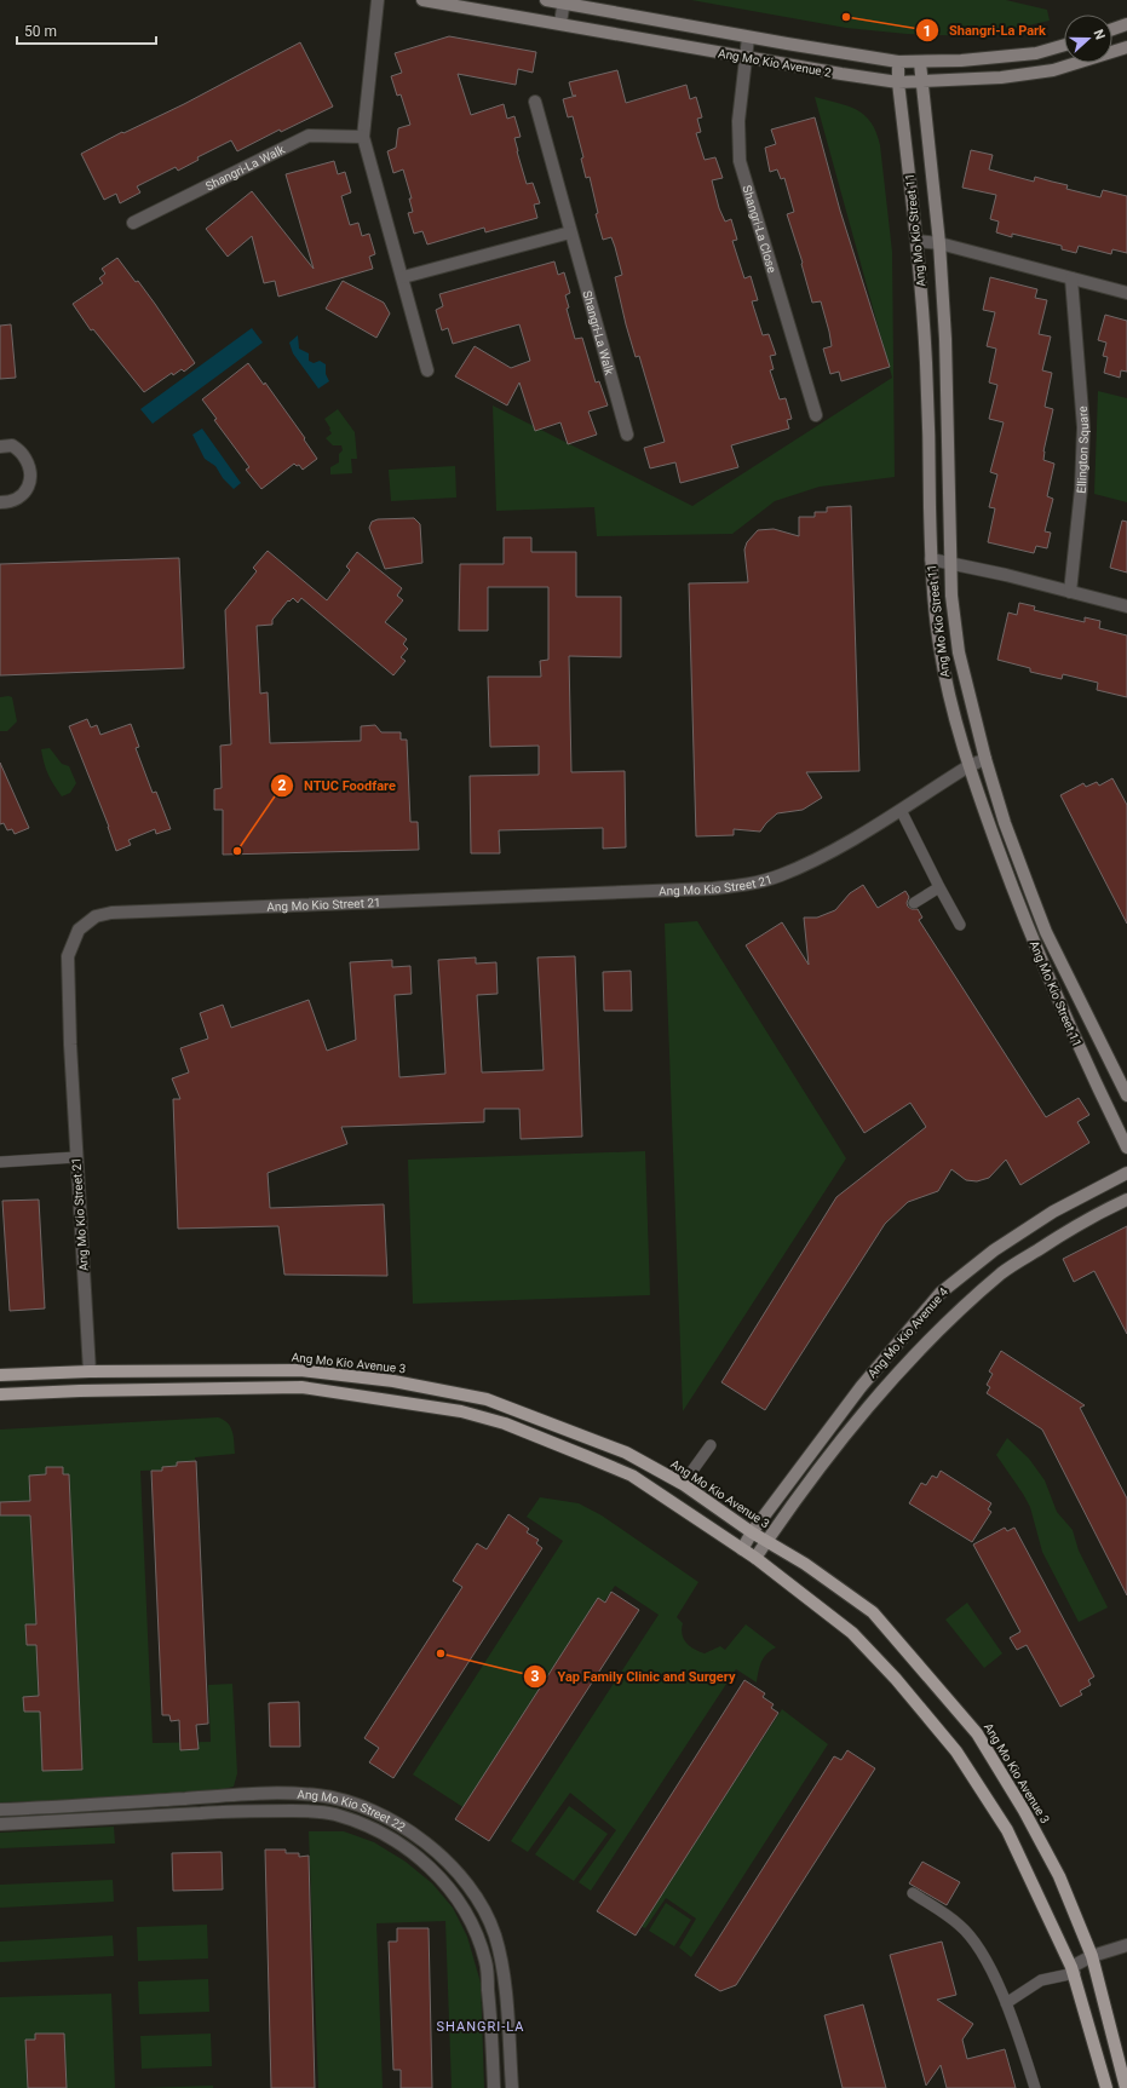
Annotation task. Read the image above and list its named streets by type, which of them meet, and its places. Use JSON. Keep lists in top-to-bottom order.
{
  "streets": {
    "main road": [
      "Ang Mo Kio Avenue 2",
      "Ang Mo Kio Street 11",
      "Ang Mo Kio Avenue 4",
      "Ang Mo Kio Avenue 3"
    ],
    "street": [
      "Shangri-La Walk",
      "Shangri-La Close",
      "Ellington Square",
      "Ang Mo Kio Street 21",
      "Ang Mo Kio Street 22"
    ]
  },
  "crossings": [
    ["Ang Mo Kio Avenue 2", "Shangri-La Close"],
    ["Ang Mo Kio Avenue 2", "Ang Mo Kio Street 11"],
    ["Ang Mo Kio Street 11", "Ang Mo Kio Street 21"],
    ["Ang Mo Kio Street 21", "Ang Mo Kio Avenue 3"],
    ["Ang Mo Kio Avenue 4", "Ang Mo Kio Avenue 3"]
  ],
  "districts": ["SHANGRI-LA"],
  "places": ["Shangri-La Park", "NTUC Foodfare", "Yap Family Clinic and Surgery"],
  "scale_bar": "50 m",
  "north": "right"
}
